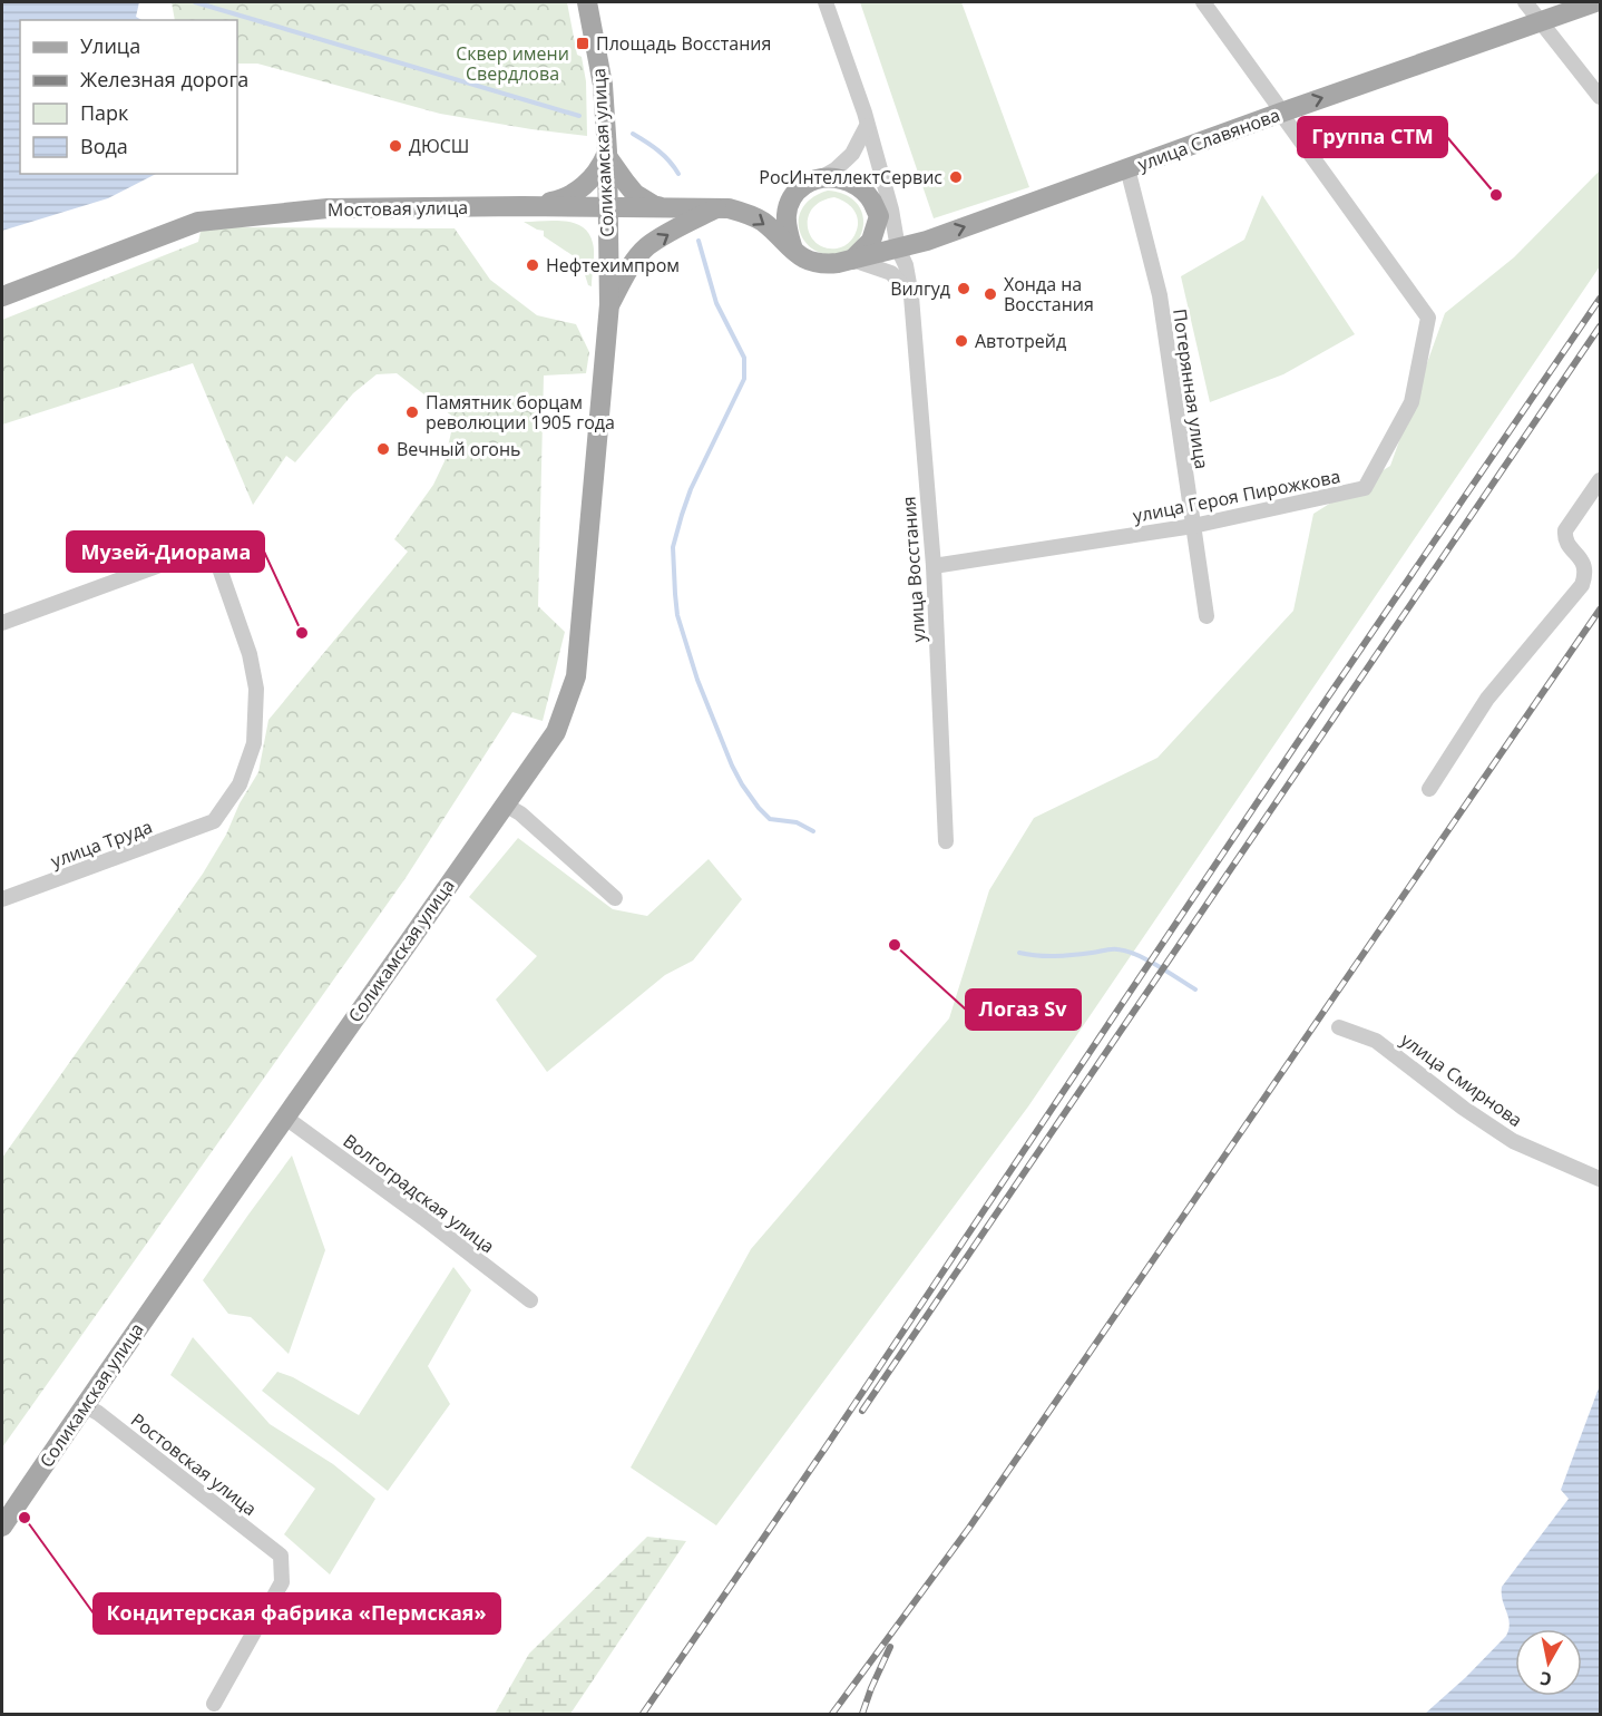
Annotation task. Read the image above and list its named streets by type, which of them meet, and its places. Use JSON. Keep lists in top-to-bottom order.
{
  "streets": {
    "main road": ["улица Славянова", "Соликамская улица", "Мостовая улица"],
    "street": [
      "Потерянная улица",
      "улица Героя Пирожкова",
      "улица Восстания",
      "улица Труда",
      "улица Смирнова",
      "Волгоградская улица",
      "Ростовская улица"
    ]
  },
  "crossings": [
    ["улица Славянова", "Потерянная улица"],
    ["улица Славянова", "улица Героя Пирожкова"],
    ["улица Славянова", "улица Восстания"],
    ["Соликамская улица", "Мостовая улица"],
    ["Соликамская улица", "Волгоградская улица"],
    ["Соликамская улица", "Ростовская улица"],
    ["Потерянная улица", "улица Героя Пирожкова"],
    ["улица Героя Пирожкова", "улица Восстания"]
  ],
  "one_way": ["улица Славянова"],
  "parks": ["Сквер имени Свердлова"],
  "places": {
    "transit": ["Площадь Восстания"],
    "other": [
      "ДЮСШ",
      "РосИнтеллектСервис",
      "Группа СТМ",
      "Нефтехимпром",
      "Вилгуд",
      "Хонда на Восстания",
      "Автотрейд",
      "Памятник борцам революции 1905 года",
      "Вечный огонь",
      "Музей-Диорама",
      "Логаз Sv",
      "Кондитерская фабрика «Пермская»"
    ]
  },
  "legend": [
    "Улица",
    "Железная дорога",
    "Парк",
    "Вода"
  ],
  "north": "bottom"
}
